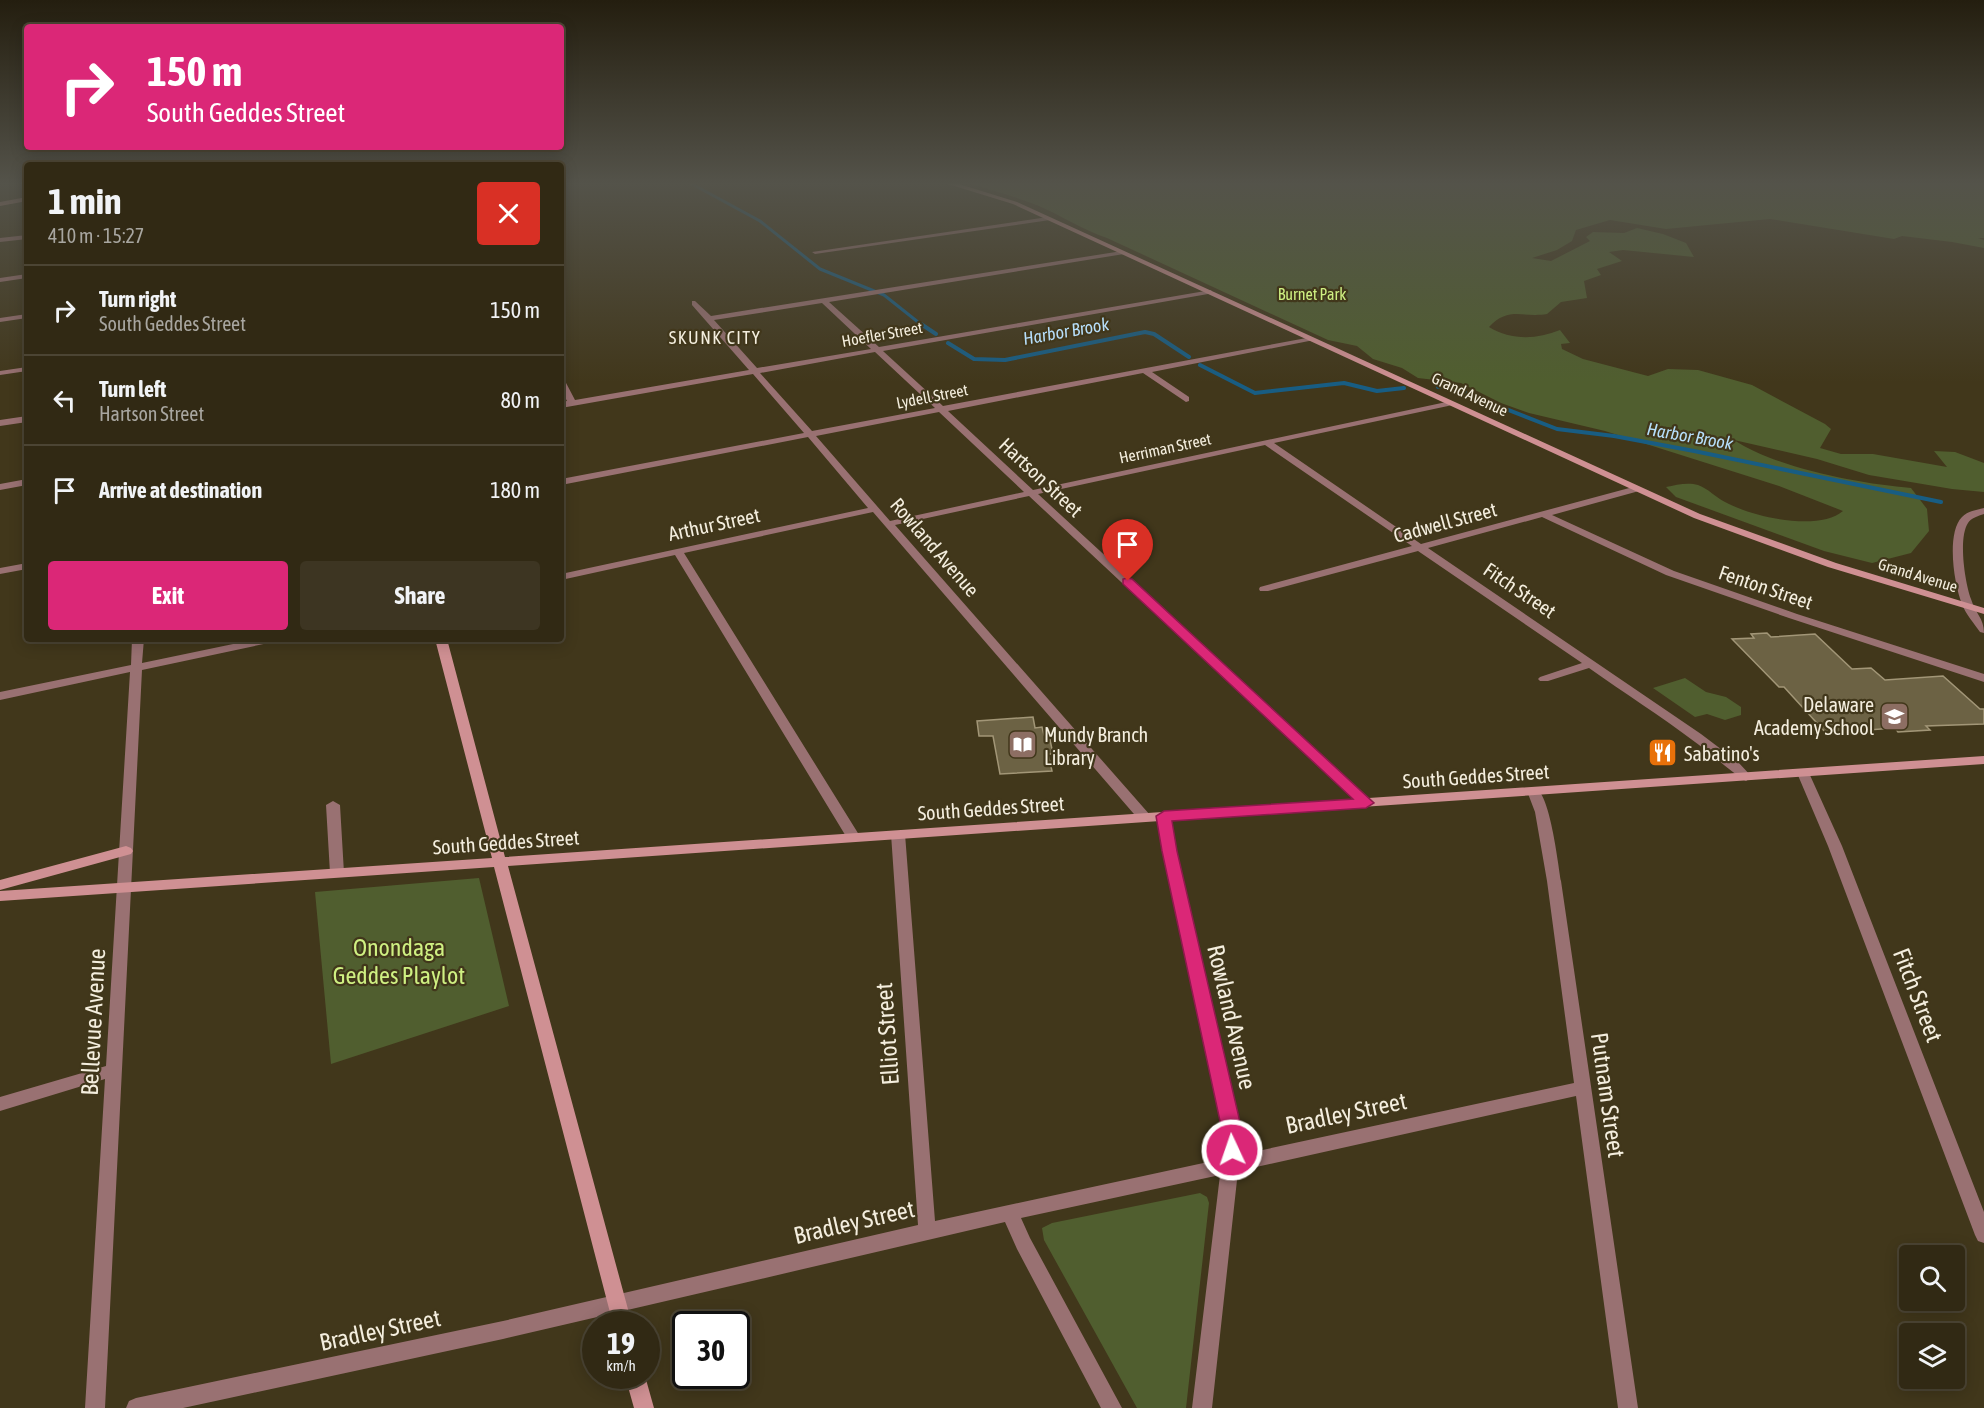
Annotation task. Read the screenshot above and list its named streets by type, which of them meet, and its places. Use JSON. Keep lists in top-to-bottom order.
{
  "streets": {
    "street": [
      "Hoefler Street",
      "Grand Avenue",
      "Lydell Street",
      "Herriman Street",
      "Hartson Street",
      "Cadwell Street",
      "Arthur Street",
      "Rowland Avenue",
      "Fenton Street",
      "Fitch Street",
      "South Geddes Street",
      "Bellevue Avenue",
      "Elliot Street",
      "Putnam Street",
      "Bradley Street"
    ]
  },
  "crossings": [
    ["Hoefler Street", "Grand Avenue"],
    ["Hoefler Street", "Hartson Street"],
    ["Hoefler Street", "Rowland Avenue"],
    ["Grand Avenue", "Lydell Street"],
    ["Grand Avenue", "Herriman Street"],
    ["Grand Avenue", "Cadwell Street"],
    ["Lydell Street", "Hartson Street"],
    ["Lydell Street", "Rowland Avenue"],
    ["Herriman Street", "Hartson Street"],
    ["Herriman Street", "Rowland Avenue"],
    ["Herriman Street", "Fitch Street"],
    ["Hartson Street", "South Geddes Street"],
    ["Cadwell Street", "Fenton Street"],
    ["Cadwell Street", "Fitch Street"],
    ["Arthur Street", "Rowland Avenue"],
    ["Rowland Avenue", "South Geddes Street"],
    ["Rowland Avenue", "Bradley Street"],
    ["Fitch Street", "South Geddes Street"],
    ["South Geddes Street", "Bellevue Avenue"],
    ["South Geddes Street", "Elliot Street"],
    ["South Geddes Street", "Putnam Street"],
    ["Elliot Street", "Bradley Street"],
    ["Putnam Street", "Bradley Street"]
  ],
  "districts": ["SKUNK CITY"],
  "water": ["Harbor Brook"],
  "parks": ["Burnet Park", "Onondaga Geddes Playlot"],
  "places": {
    "school or university": ["Delaware Academy School"],
    "library": ["Mundy Branch Library"],
    "restaurant": ["Sabatino's"]
  },
  "page": {
    "turn": ["150 m", "South Geddes Street"],
    "heading": ["1 min", "410 m · 15:27"],
    "list": [
      {
        "name": "Turn right",
        "note": "South Geddes Street",
        "value": "150 m"
      },
      {
        "name": "Turn left",
        "note": "Hartson Street",
        "value": "80 m"
      },
      {
        "name": "Arrive at destination",
        "value": "180 m"
      }
    ],
    "buttons": ["Exit", "Share"],
    "speed": "19 km/h",
    "limit": "30"
  }
}
